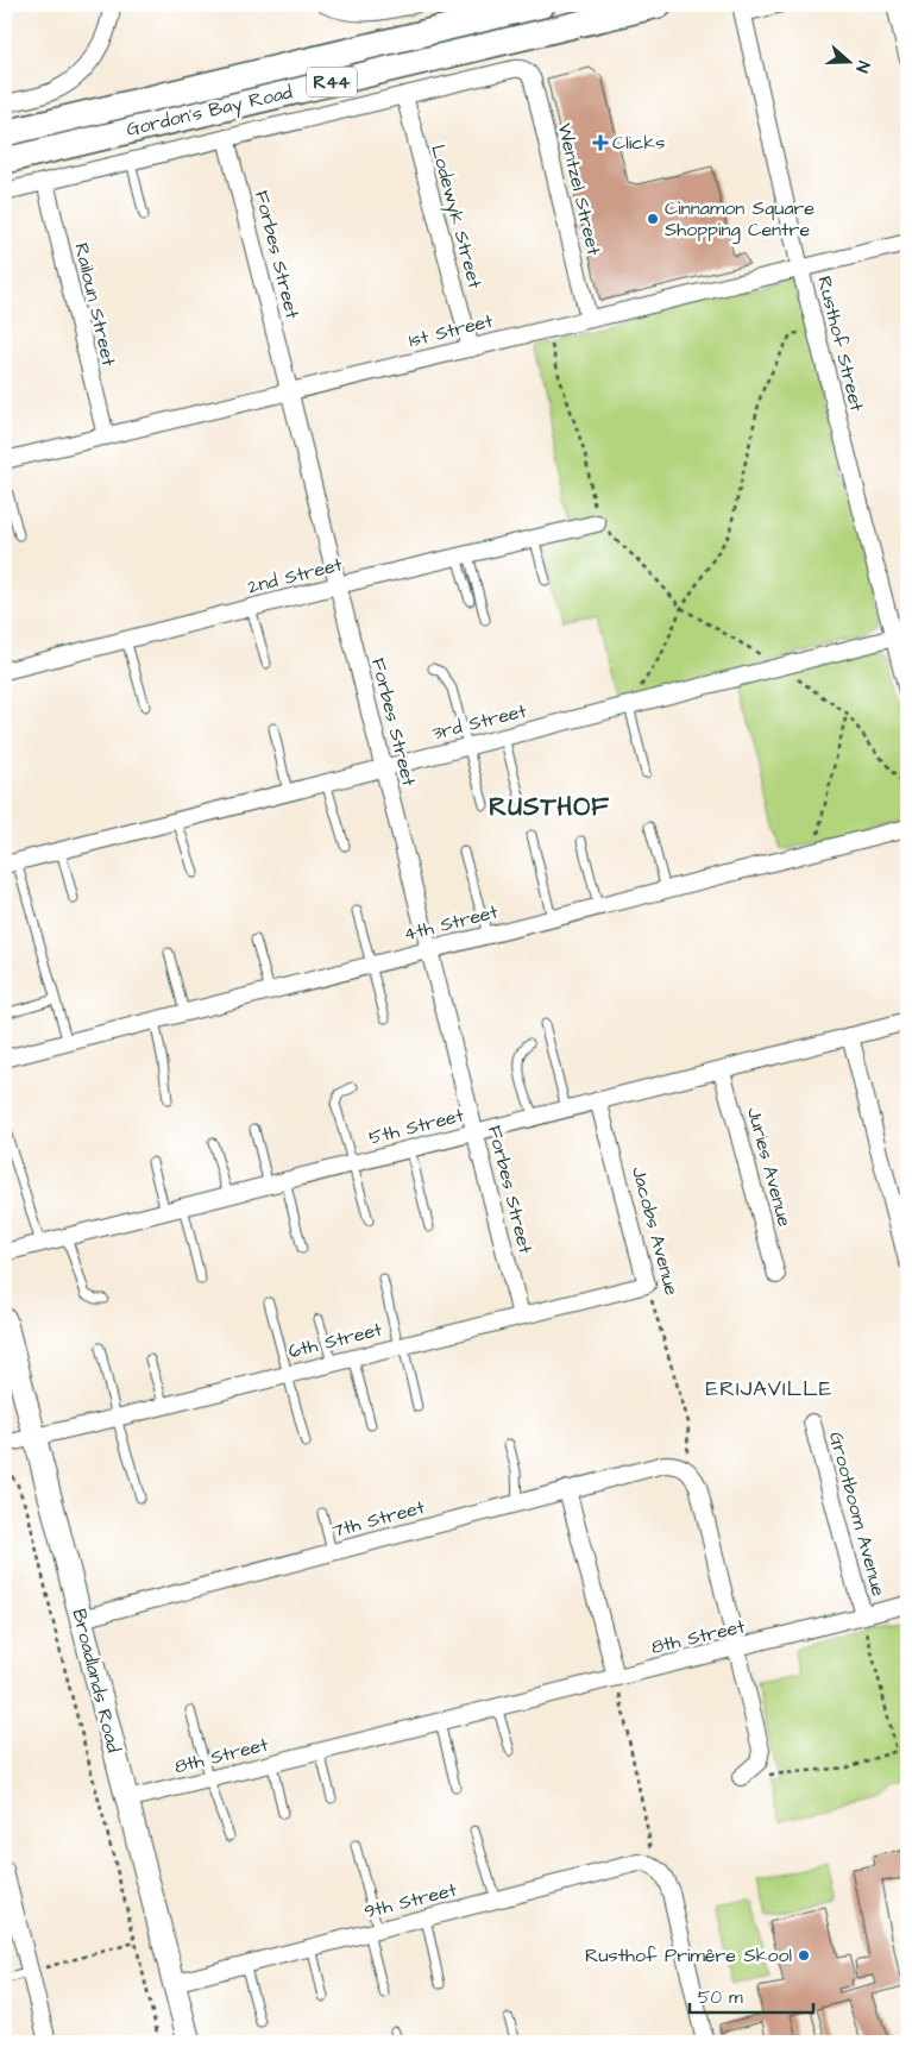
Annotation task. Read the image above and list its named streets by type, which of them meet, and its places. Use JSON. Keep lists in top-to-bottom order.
{
  "streets": {
    "main road": ["R44", "Gordon's Bay Road", "Broadlands Road"],
    "street": [
      "Wentzel Street",
      "Lodewyk Street",
      "Forbes Street",
      "Railoun Street",
      "1st Street",
      "Rusthof Street",
      "2nd Street",
      "3rd Street",
      "4th Street",
      "5th Street",
      "Juries Avenue",
      "Jacobs Avenue",
      "6th Street",
      "Grootboom Avenue",
      "7th Street",
      "8th Street",
      "9th Street"
    ]
  },
  "crossings": [
    ["Wentzel Street", "Lodewyk Street"],
    ["Wentzel Street", "1st Street"],
    ["Lodewyk Street", "1st Street"],
    ["Forbes Street", "1st Street"],
    ["Forbes Street", "2nd Street"],
    ["Forbes Street", "3rd Street"],
    ["Forbes Street", "4th Street"],
    ["Forbes Street", "5th Street"],
    ["Forbes Street", "6th Street"],
    ["Railoun Street", "1st Street"],
    ["1st Street", "Rusthof Street"],
    ["Rusthof Street", "3rd Street"],
    ["5th Street", "Juries Avenue"],
    ["5th Street", "Jacobs Avenue"],
    ["Jacobs Avenue", "6th Street"],
    ["Jacobs Avenue", "7th Street"],
    ["6th Street", "Broadlands Road"],
    ["Grootboom Avenue", "8th Street"],
    ["7th Street", "Broadlands Road"],
    ["8th Street", "Broadlands Road"],
    ["Broadlands Road", "9th Street"]
  ],
  "districts": ["RUSTHOF", "ERIJAVILLE"],
  "places": {
    "health": ["Clicks"],
    "other": ["Cinnamon Square Shopping Centre", "Rusthof Primêre Skool"]
  },
  "scale_bar": "50 m",
  "north": "right"
}
